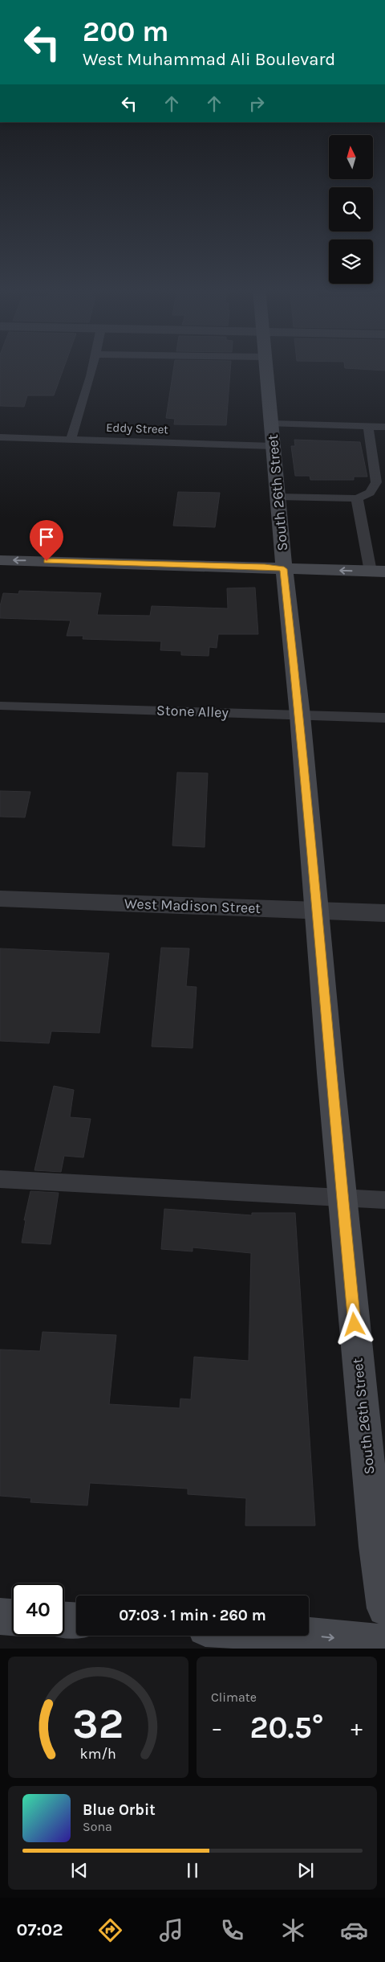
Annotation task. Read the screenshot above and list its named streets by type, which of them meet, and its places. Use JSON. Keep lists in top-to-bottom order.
{
  "streets": {
    "street": ["South 26th Street", "West Madison Street"],
    "lane": ["Eddy Street", "Stone Alley"]
  },
  "crossings": [
    ["Eddy Street", "South 26th Street"],
    ["South 26th Street", "Stone Alley"],
    ["South 26th Street", "West Madison Street"]
  ],
  "north": "top",
  "page": {
    "turn": ["200 m", "West Muhammad Ali Boulevard"],
    "limit": "40",
    "trip": "07:03 · 1 min · 260 m",
    "tile": "Climate",
    "heat": ["−", "20.5°", "+"],
    "song": ["Blue Orbit", "Sona"],
    "tabs": "07:02",
    "gauge": ["32", "km/h"]
  }
}
